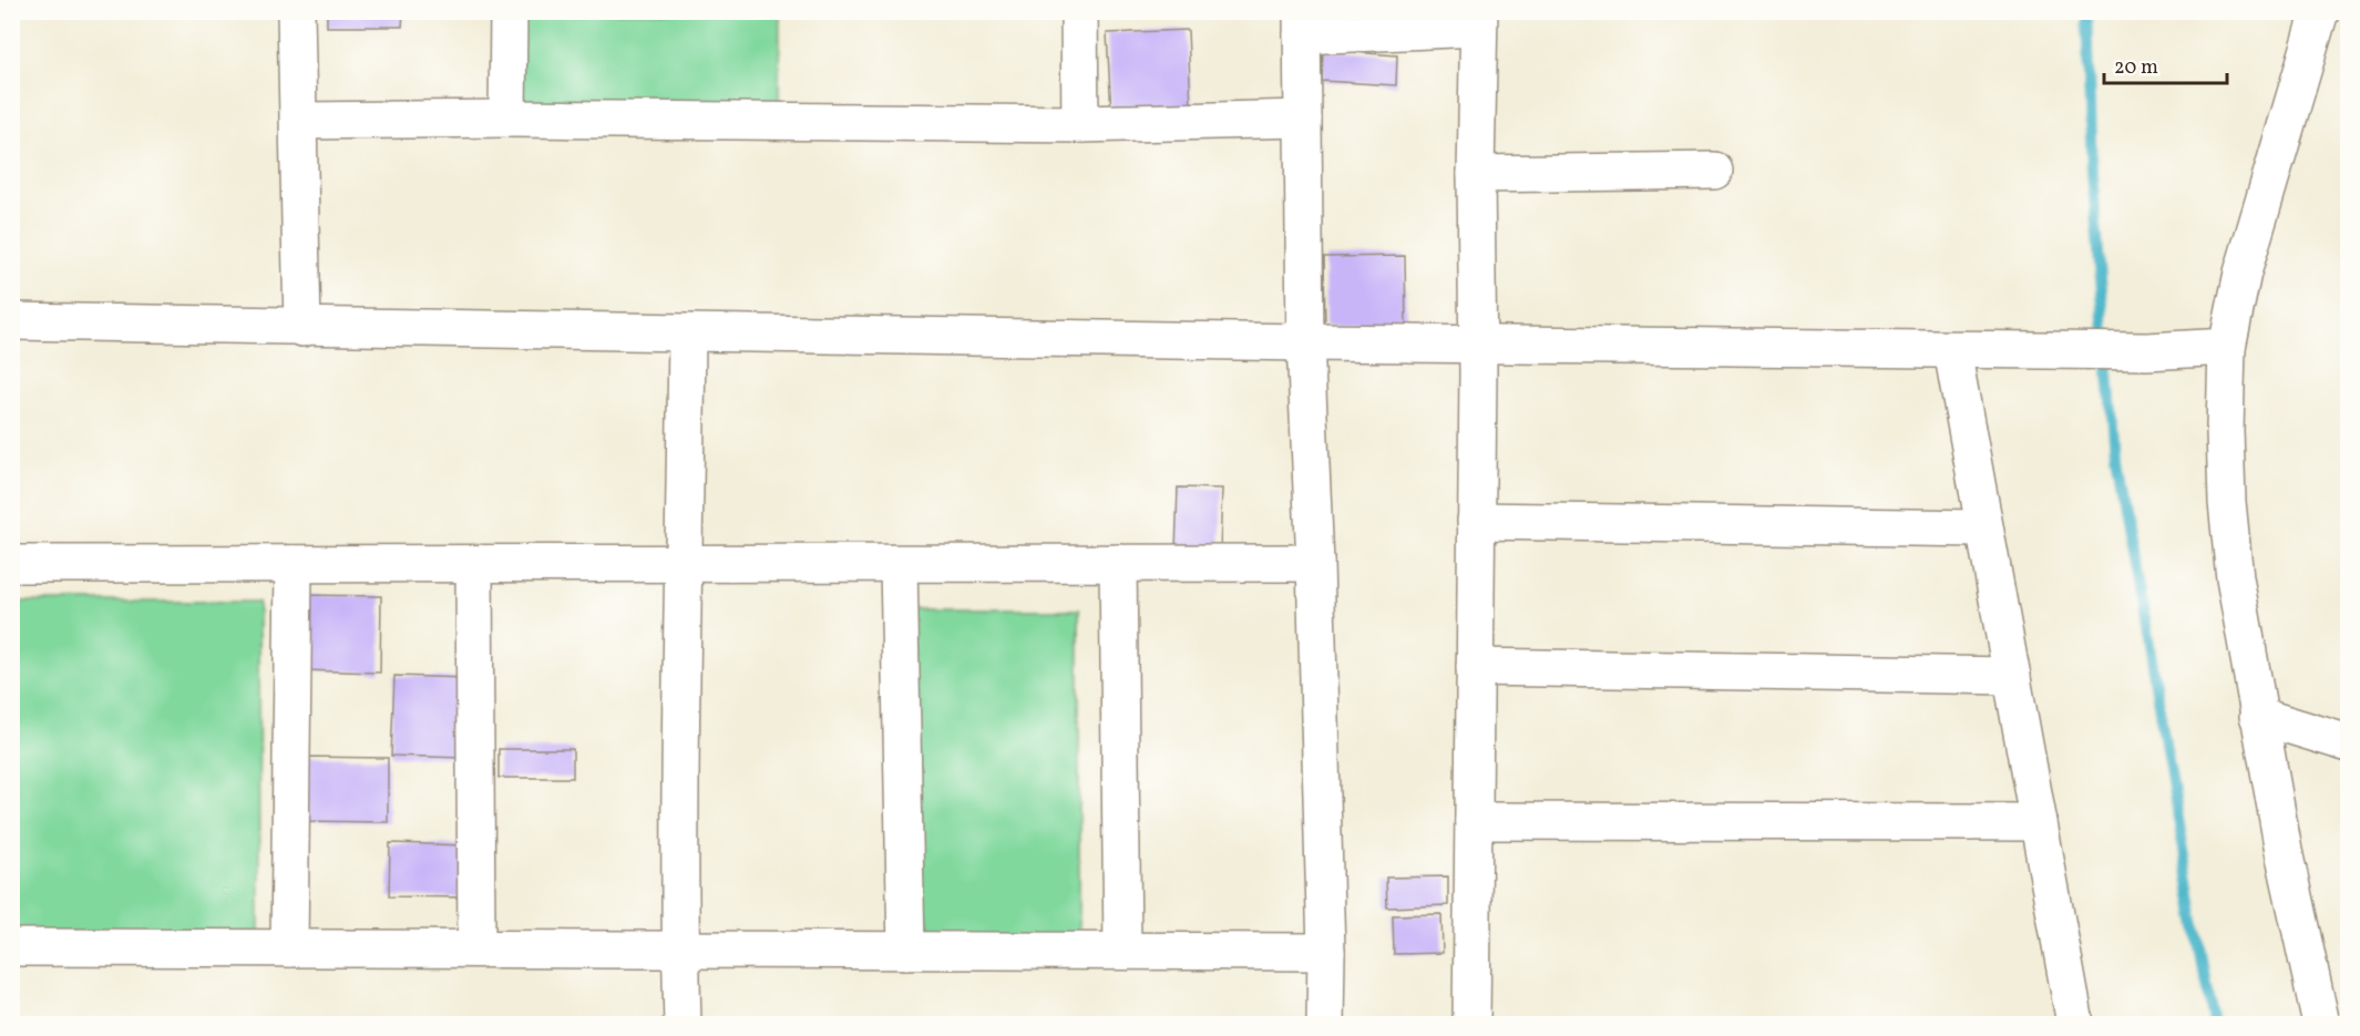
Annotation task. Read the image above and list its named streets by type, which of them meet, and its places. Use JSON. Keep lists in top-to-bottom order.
{
  "scale_bar": "20 m"
}
